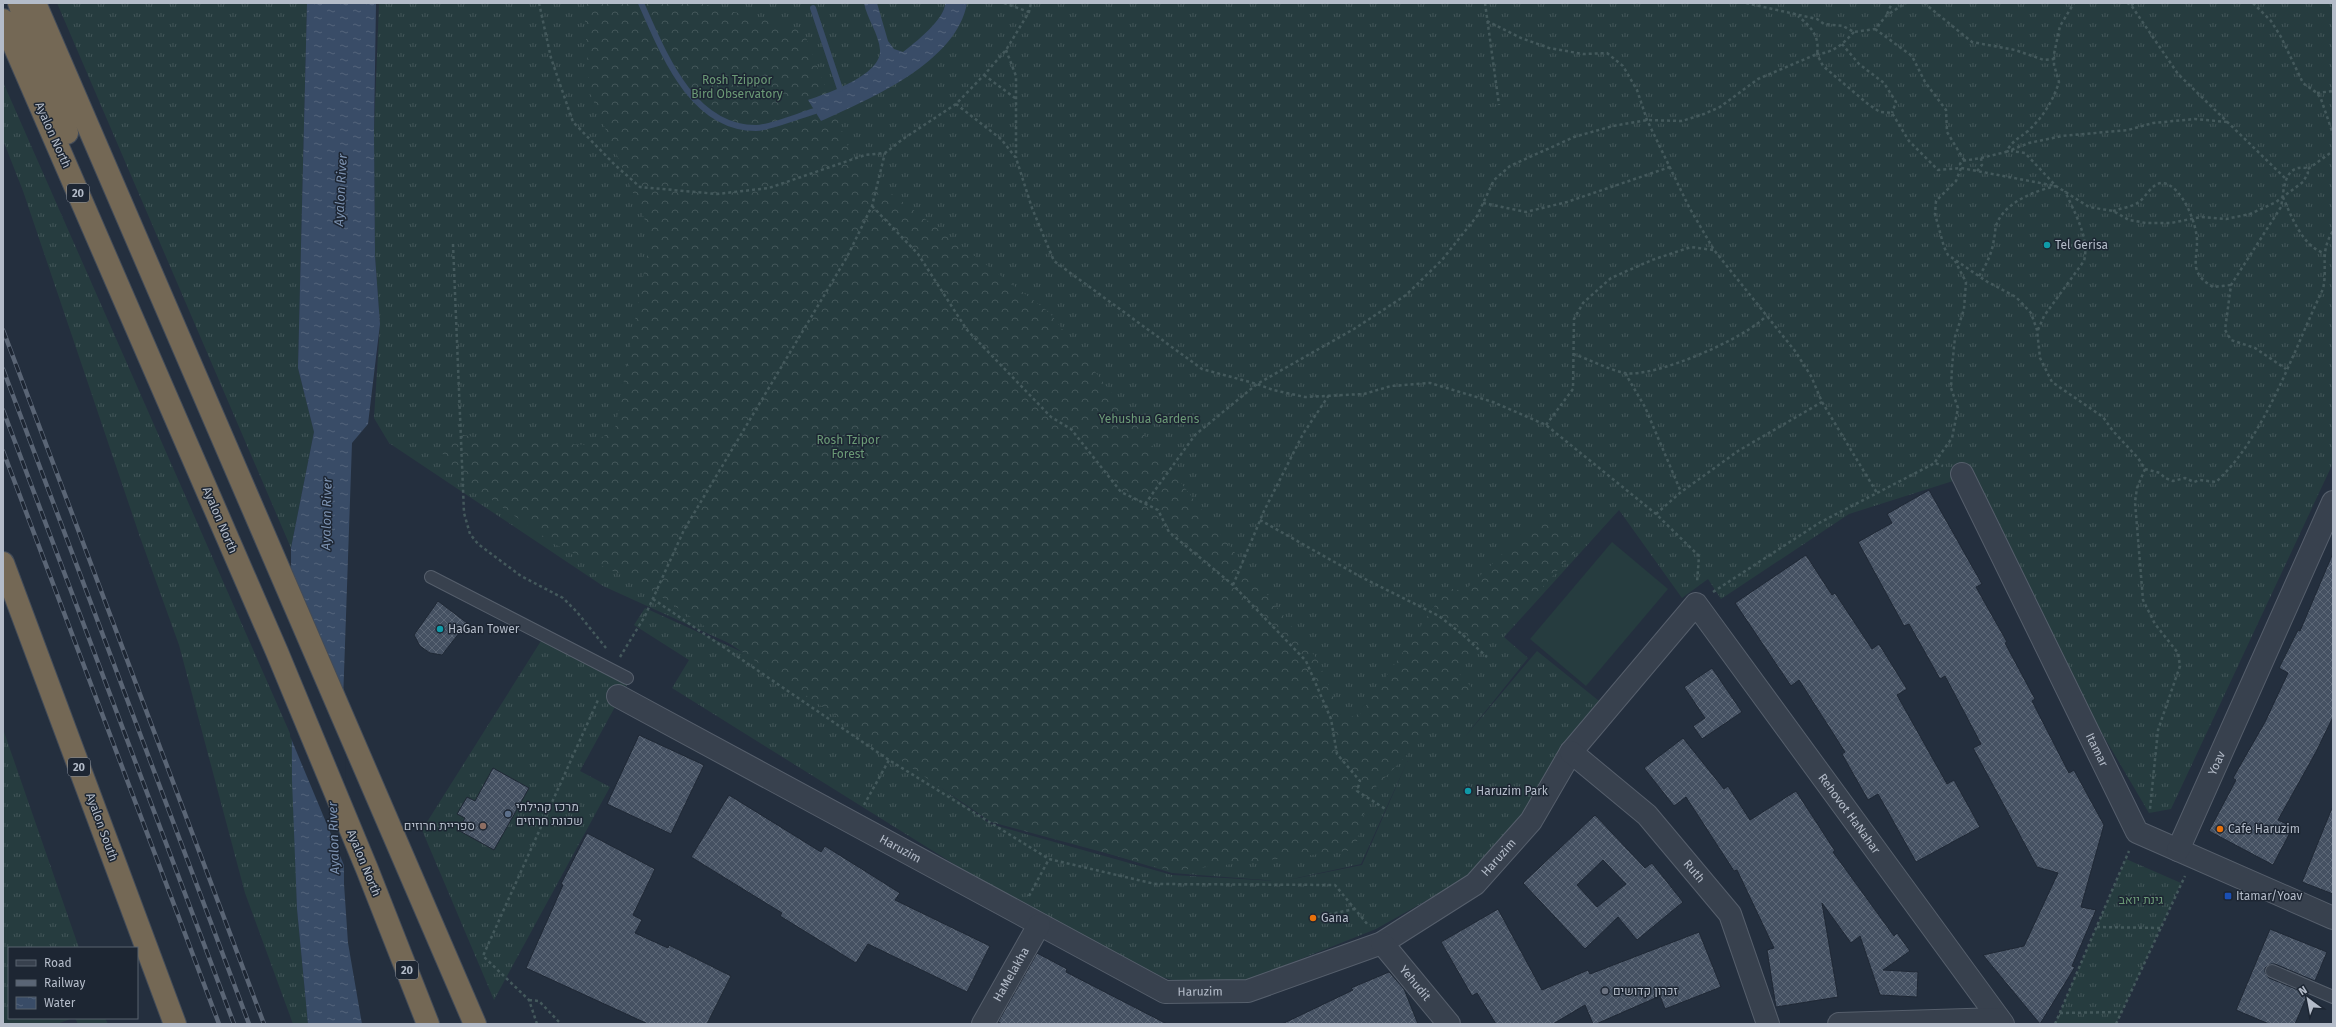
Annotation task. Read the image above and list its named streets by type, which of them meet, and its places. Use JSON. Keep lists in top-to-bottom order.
{
  "streets": {
    "highway": ["Ayalon North", "20", "Ayalon South"],
    "street": [
      "Itamar",
      "Yoav",
      "Rehovot HaNahar",
      "Haruzim",
      "Ruth",
      "HaMelakha",
      "Yehudit"
    ]
  },
  "crossings": [
    ["Rehovot HaNahar", "Haruzim"],
    ["Haruzim", "Ruth"],
    ["Haruzim", "HaMelakha"],
    ["Haruzim", "Yehudit"]
  ],
  "water": ["Ayalon River"],
  "parks": [
    "Rosh Tzippor Bird Observatory",
    "Yehushua Gardens",
    "Rosh Tzipor Forest",
    "גינת יואב"
  ],
  "places": {
    "other": [
      "Tel Gerisa",
      "HaGan Tower",
      "Haruzim Park",
      "מרכז קהילתי שכונת חרוזים",
      "ספריית חרוזים",
      "Cafe Haruzim",
      "Gana",
      "זכרון קדושים"
    ],
    "transit": ["Itamar/Yoav"]
  },
  "legend": ["Road", "Railway", "Water"],
  "north": "top left"
}
